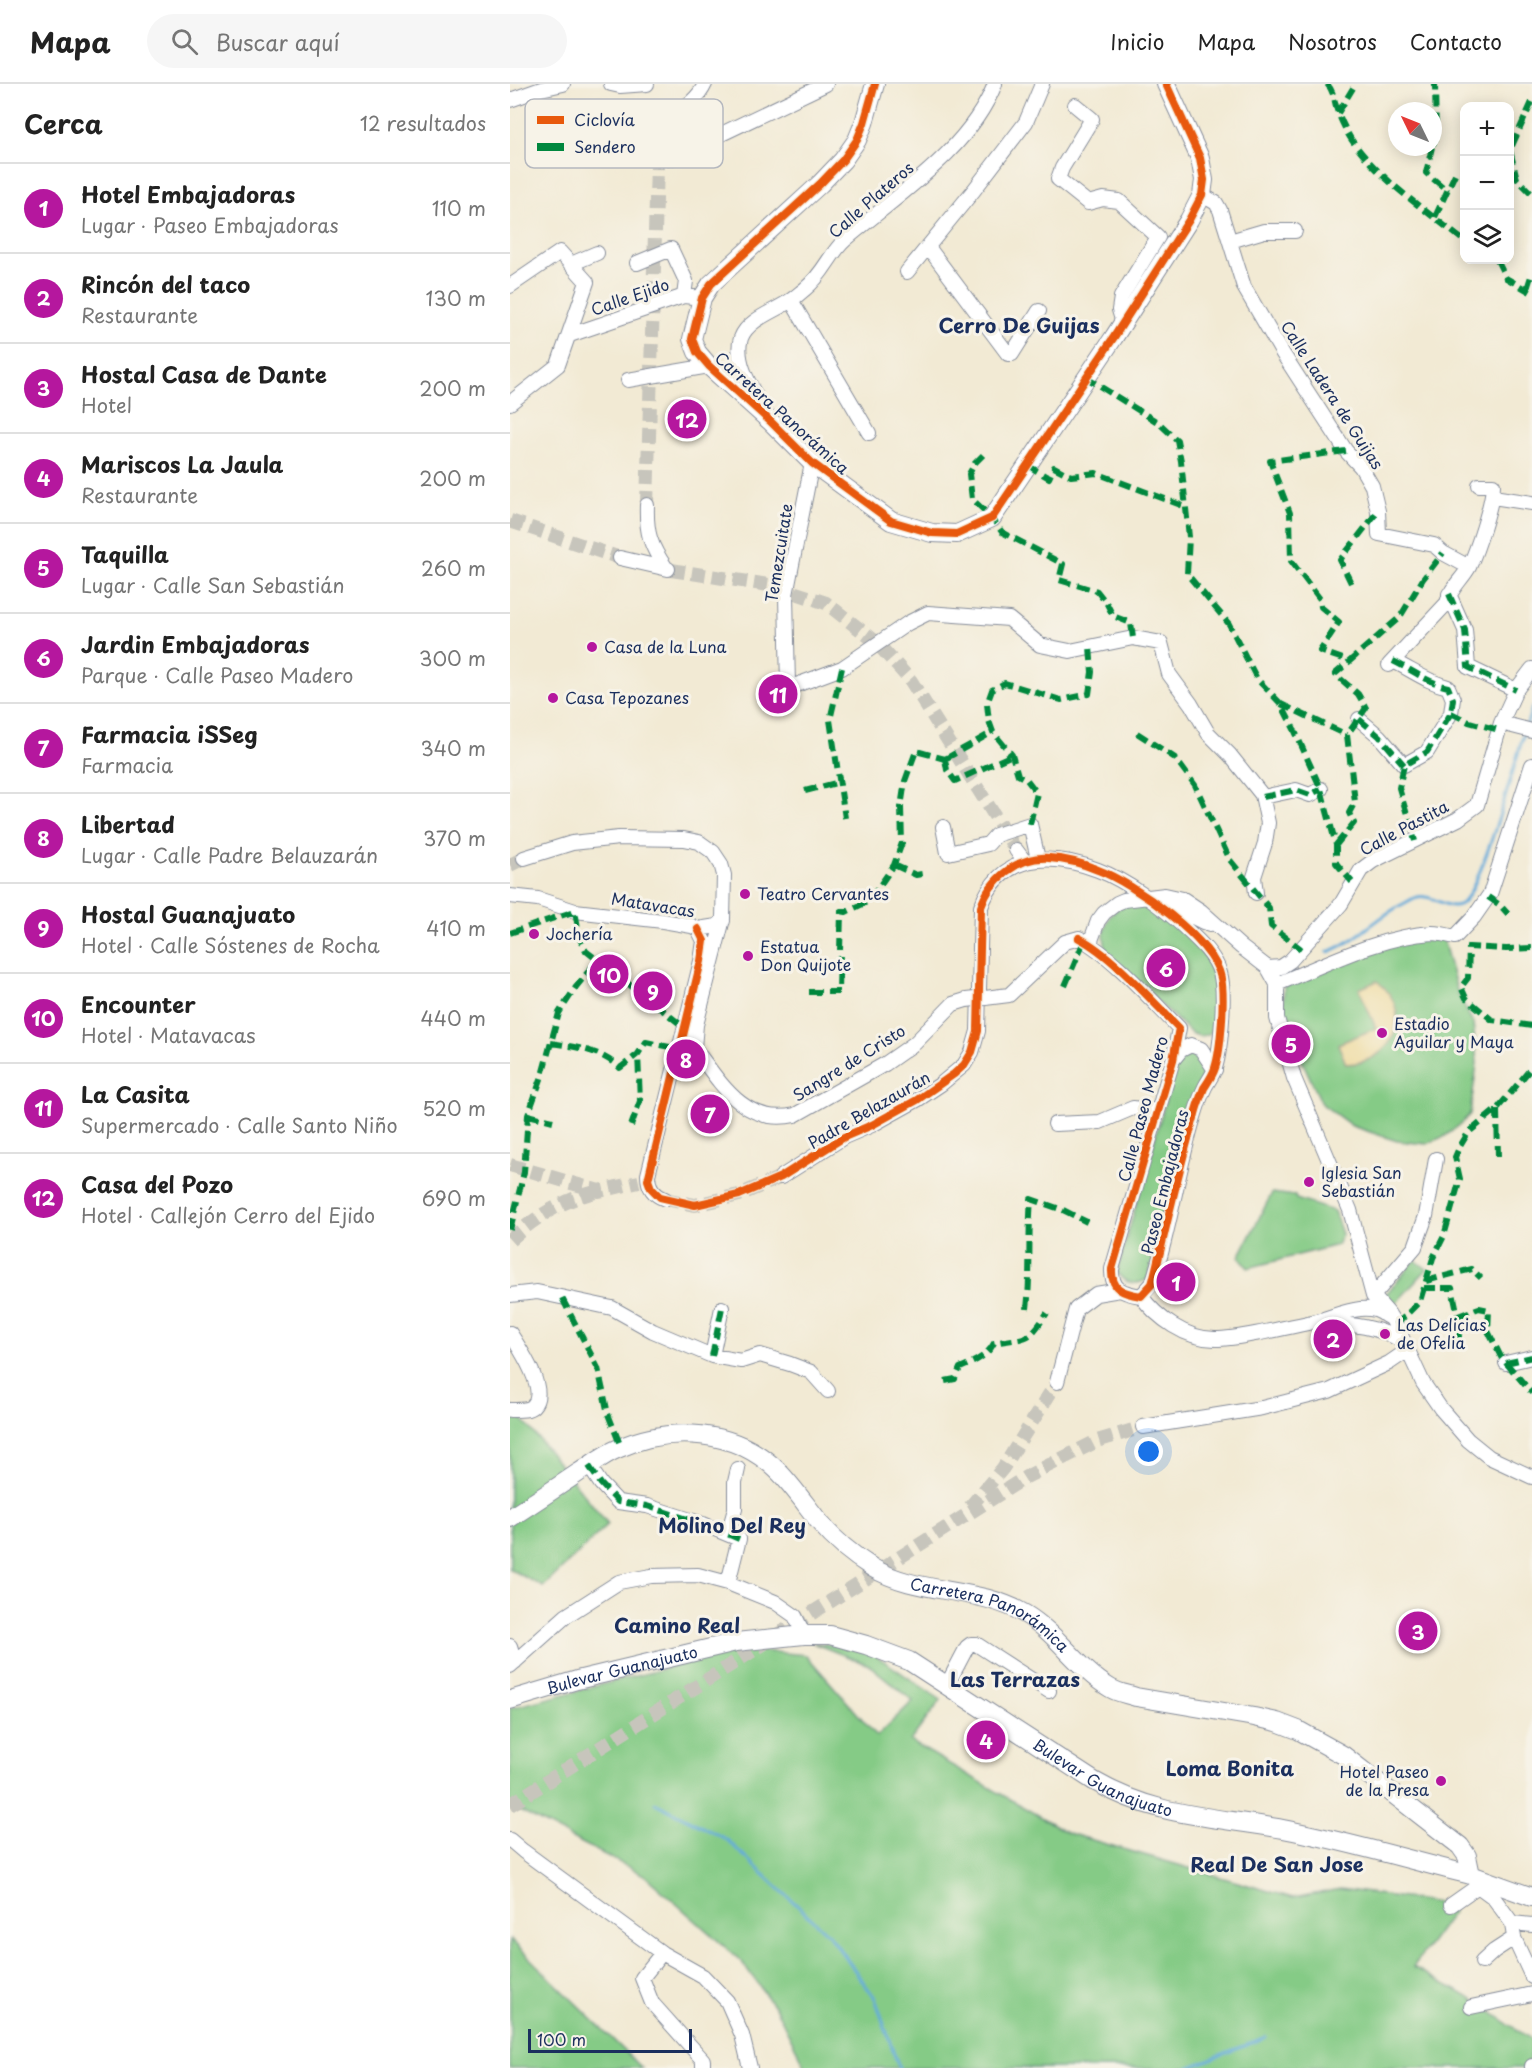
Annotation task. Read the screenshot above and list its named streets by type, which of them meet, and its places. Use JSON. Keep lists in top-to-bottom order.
{
  "streets": {
    "street": [
      "Calle Plateros",
      "Calle Ejido",
      "Calle Ladera de Guijas",
      "Carretera Panorámica",
      "Temezcuitate",
      "Calle Pastita",
      "Matavacas",
      "Sangre de Cristo",
      "Calle Paseo Madero",
      "Padre Belazaurán",
      "Paseo Embajadoras",
      "Bulevar Guanajuato"
    ]
  },
  "crossings": [
    ["Calle Plateros", "Carretera Panorámica"],
    ["Calle Ejido", "Carretera Panorámica"],
    ["Calle Ladera de Guijas", "Carretera Panorámica"],
    ["Carretera Panorámica", "Temezcuitate"],
    ["Carretera Panorámica", "Bulevar Guanajuato"],
    ["Sangre de Cristo", "Calle Paseo Madero"],
    ["Calle Paseo Madero", "Paseo Embajadoras"]
  ],
  "districts": [
    "Cerro De Guijas",
    "Molino Del Rey",
    "Camino Real",
    "Las Terrazas",
    "Loma Bonita",
    "Real De San Jose"
  ],
  "places": [
    "Casa de la Luna",
    "Casa Tepozanes",
    "Teatro Cervantes",
    "Jochería",
    "Estatua Don Quijote",
    "Estadio Aguilar y Maya",
    "Iglesia San Sebastián",
    "Las Delicias de Ofelia",
    "Hotel Paseo de la Presa"
  ],
  "legend": ["Ciclovía", "Sendero"],
  "scale_bar": "100 m",
  "north": "top left",
  "page": {
    "header": "Mapa",
    "search": "Buscar aquí",
    "nav": [
      "Inicio",
      "Mapa",
      "Nosotros",
      "Contacto"
    ],
    "heading": ["Cerca", "12 resultados"],
    "map_buttons": ["+", "−"],
    "list": [
      {
        "mark": "1",
        "name": "Hotel Embajadoras",
        "note": "Lugar · Paseo Embajadoras",
        "value": "110 m"
      },
      {
        "mark": "2",
        "name": "Rincón del taco",
        "note": "Restaurante",
        "value": "130 m"
      },
      {
        "mark": "3",
        "name": "Hostal Casa de Dante",
        "note": "Hotel",
        "value": "200 m"
      },
      {
        "mark": "4",
        "name": "Mariscos La Jaula",
        "note": "Restaurante",
        "value": "200 m"
      },
      {
        "mark": "5",
        "name": "Taquilla",
        "note": "Lugar · Calle San Sebastián",
        "value": "260 m"
      },
      {
        "mark": "6",
        "name": "Jardin Embajadoras",
        "note": "Parque · Calle Paseo Madero",
        "value": "300 m"
      },
      {
        "mark": "7",
        "name": "Farmacia iSSeg",
        "note": "Farmacia",
        "value": "340 m"
      },
      {
        "mark": "8",
        "name": "Libertad",
        "note": "Lugar · Calle Padre Belauzarán",
        "value": "370 m"
      },
      {
        "mark": "9",
        "name": "Hostal Guanajuato",
        "note": "Hotel · Calle Sóstenes de Rocha",
        "value": "410 m"
      },
      {
        "mark": "10",
        "name": "Encounter",
        "note": "Hotel · Matavacas",
        "value": "440 m"
      },
      {
        "mark": "11",
        "name": "La Casita",
        "note": "Supermercado · Calle Santo Niño",
        "value": "520 m"
      },
      {
        "mark": "12",
        "name": "Casa del Pozo",
        "note": "Hotel · Callejón Cerro del Ejido",
        "value": "690 m"
      }
    ],
    "pins": [
      "12",
      "11",
      "6",
      "10",
      "9",
      "5",
      "8",
      "7",
      "1",
      "2",
      "3",
      "4"
    ],
    "scale": "100 m"
  }
}
